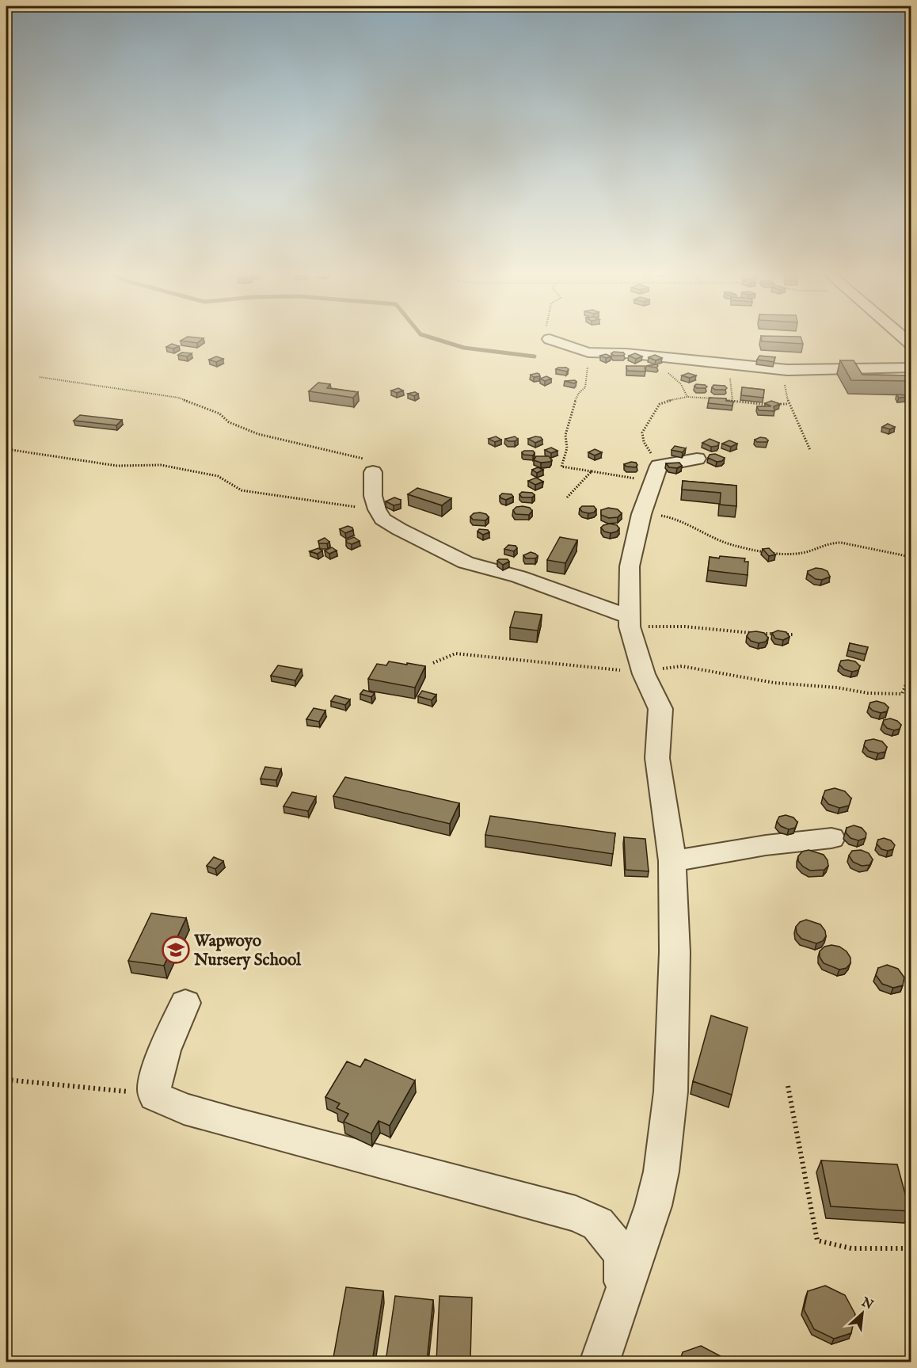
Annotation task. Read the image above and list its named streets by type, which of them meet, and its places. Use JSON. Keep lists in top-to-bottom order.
{
  "places": {
    "school or university": ["Wapwoyo Nursery School"]
  },
  "north": "top right"
}
